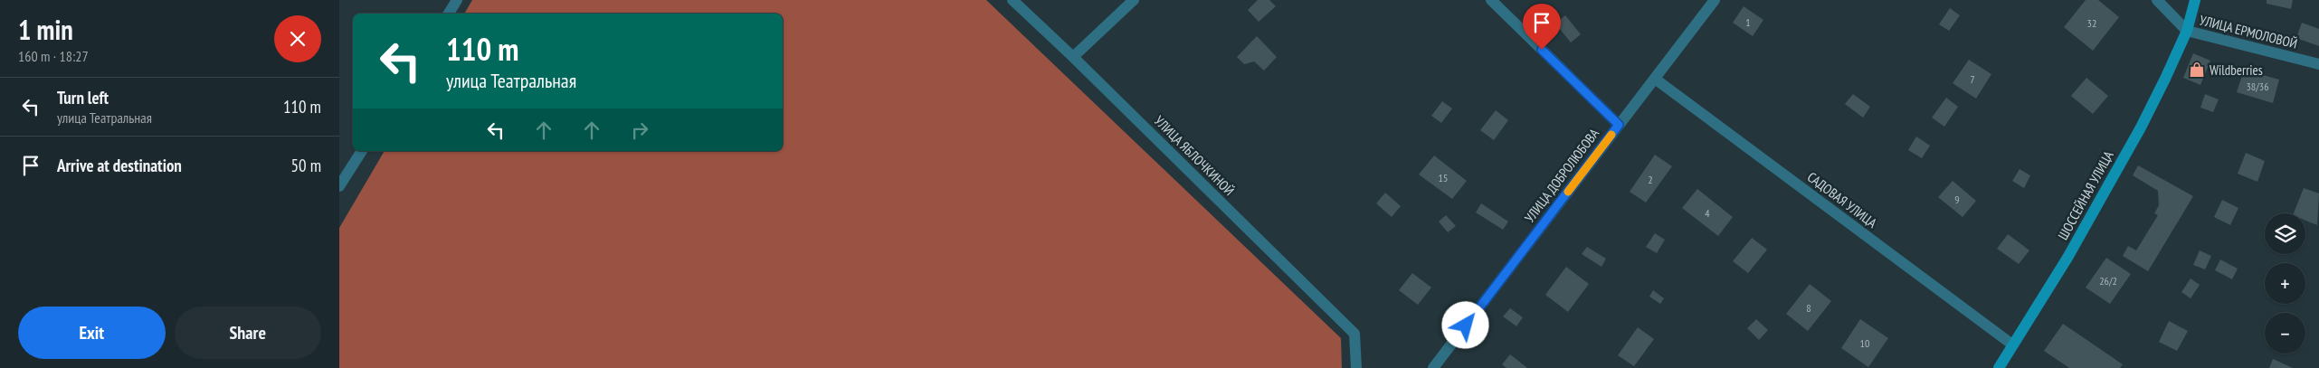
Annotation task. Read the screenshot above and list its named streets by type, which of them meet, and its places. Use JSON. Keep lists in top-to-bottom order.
{
  "streets": {
    "main road": ["ШОССЕЙНАЯ УЛИЦА"],
    "street": [
      "УЛИЦА ЕРМОЛОВОЙ",
      "УЛИЦА ЯБЛОЧКИНОЙ",
      "УЛИЦА ДОБРОЛЮБОВА",
      "САДОВАЯ УЛИЦА"
    ]
  },
  "crossings": [
    ["УЛИЦА ЕРМОЛОВОЙ", "ШОССЕЙНАЯ УЛИЦА"],
    ["УЛИЦА ДОБРОЛЮБОВА", "САДОВАЯ УЛИЦА"],
    ["ШОССЕЙНАЯ УЛИЦА", "САДОВАЯ УЛИЦА"]
  ],
  "places": {
    "shop": ["Wildberries"]
  },
  "house_numbers": [
    "1",
    "32",
    "7",
    "38/36",
    "15",
    "2",
    "9",
    "4",
    "26/2",
    "8",
    "10"
  ],
  "page": {
    "heading": ["1 min", "160 m · 18:27"],
    "turn": ["110 m", "улица Театральная"],
    "list": [
      {
        "name": "Turn left",
        "note": "улица Театральная",
        "value": "110 m"
      },
      {
        "name": "Arrive at destination",
        "value": "50 m"
      }
    ],
    "map_buttons": ["+", "−"],
    "buttons": ["Exit", "Share"]
  }
}
